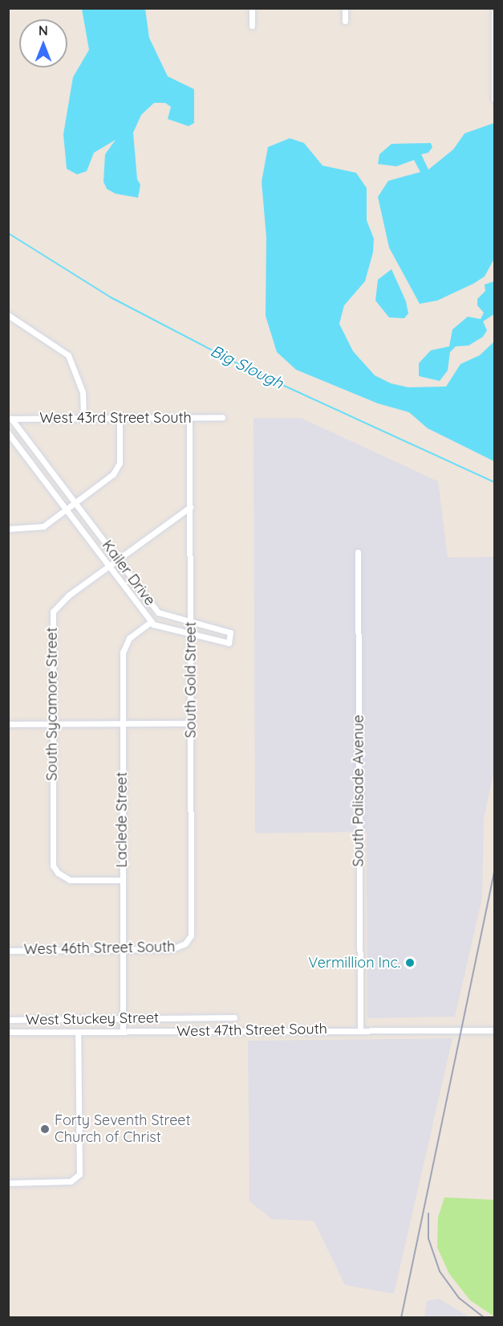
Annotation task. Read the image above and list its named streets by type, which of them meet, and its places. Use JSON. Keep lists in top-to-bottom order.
{
  "streets": {
    "street": [
      "West 43rd Street South",
      "Kailer Drive",
      "South Gold Street",
      "South Sycamore Street",
      "South Palisade Avenue",
      "Laclede Street",
      "West 46th Street South",
      "West Stuckey Street",
      "West 47th Street South"
    ]
  },
  "crossings": [
    ["West 43rd Street South", "Kailer Drive"],
    ["West 43rd Street South", "South Gold Street"],
    ["Kailer Drive", "South Gold Street"],
    ["Kailer Drive", "South Sycamore Street"],
    ["Kailer Drive", "Laclede Street"],
    ["South Gold Street", "South Sycamore Street"],
    ["South Gold Street", "West 46th Street South"],
    ["South Sycamore Street", "Laclede Street"],
    ["South Palisade Avenue", "West 47th Street South"],
    ["Laclede Street", "West 46th Street South"],
    ["Laclede Street", "West Stuckey Street"],
    ["Laclede Street", "West 47th Street South"]
  ],
  "water": ["Big Slough"],
  "places": ["Vermillion Inc.", "Forty Seventh Street Church of Christ"],
  "north": "top"
}
